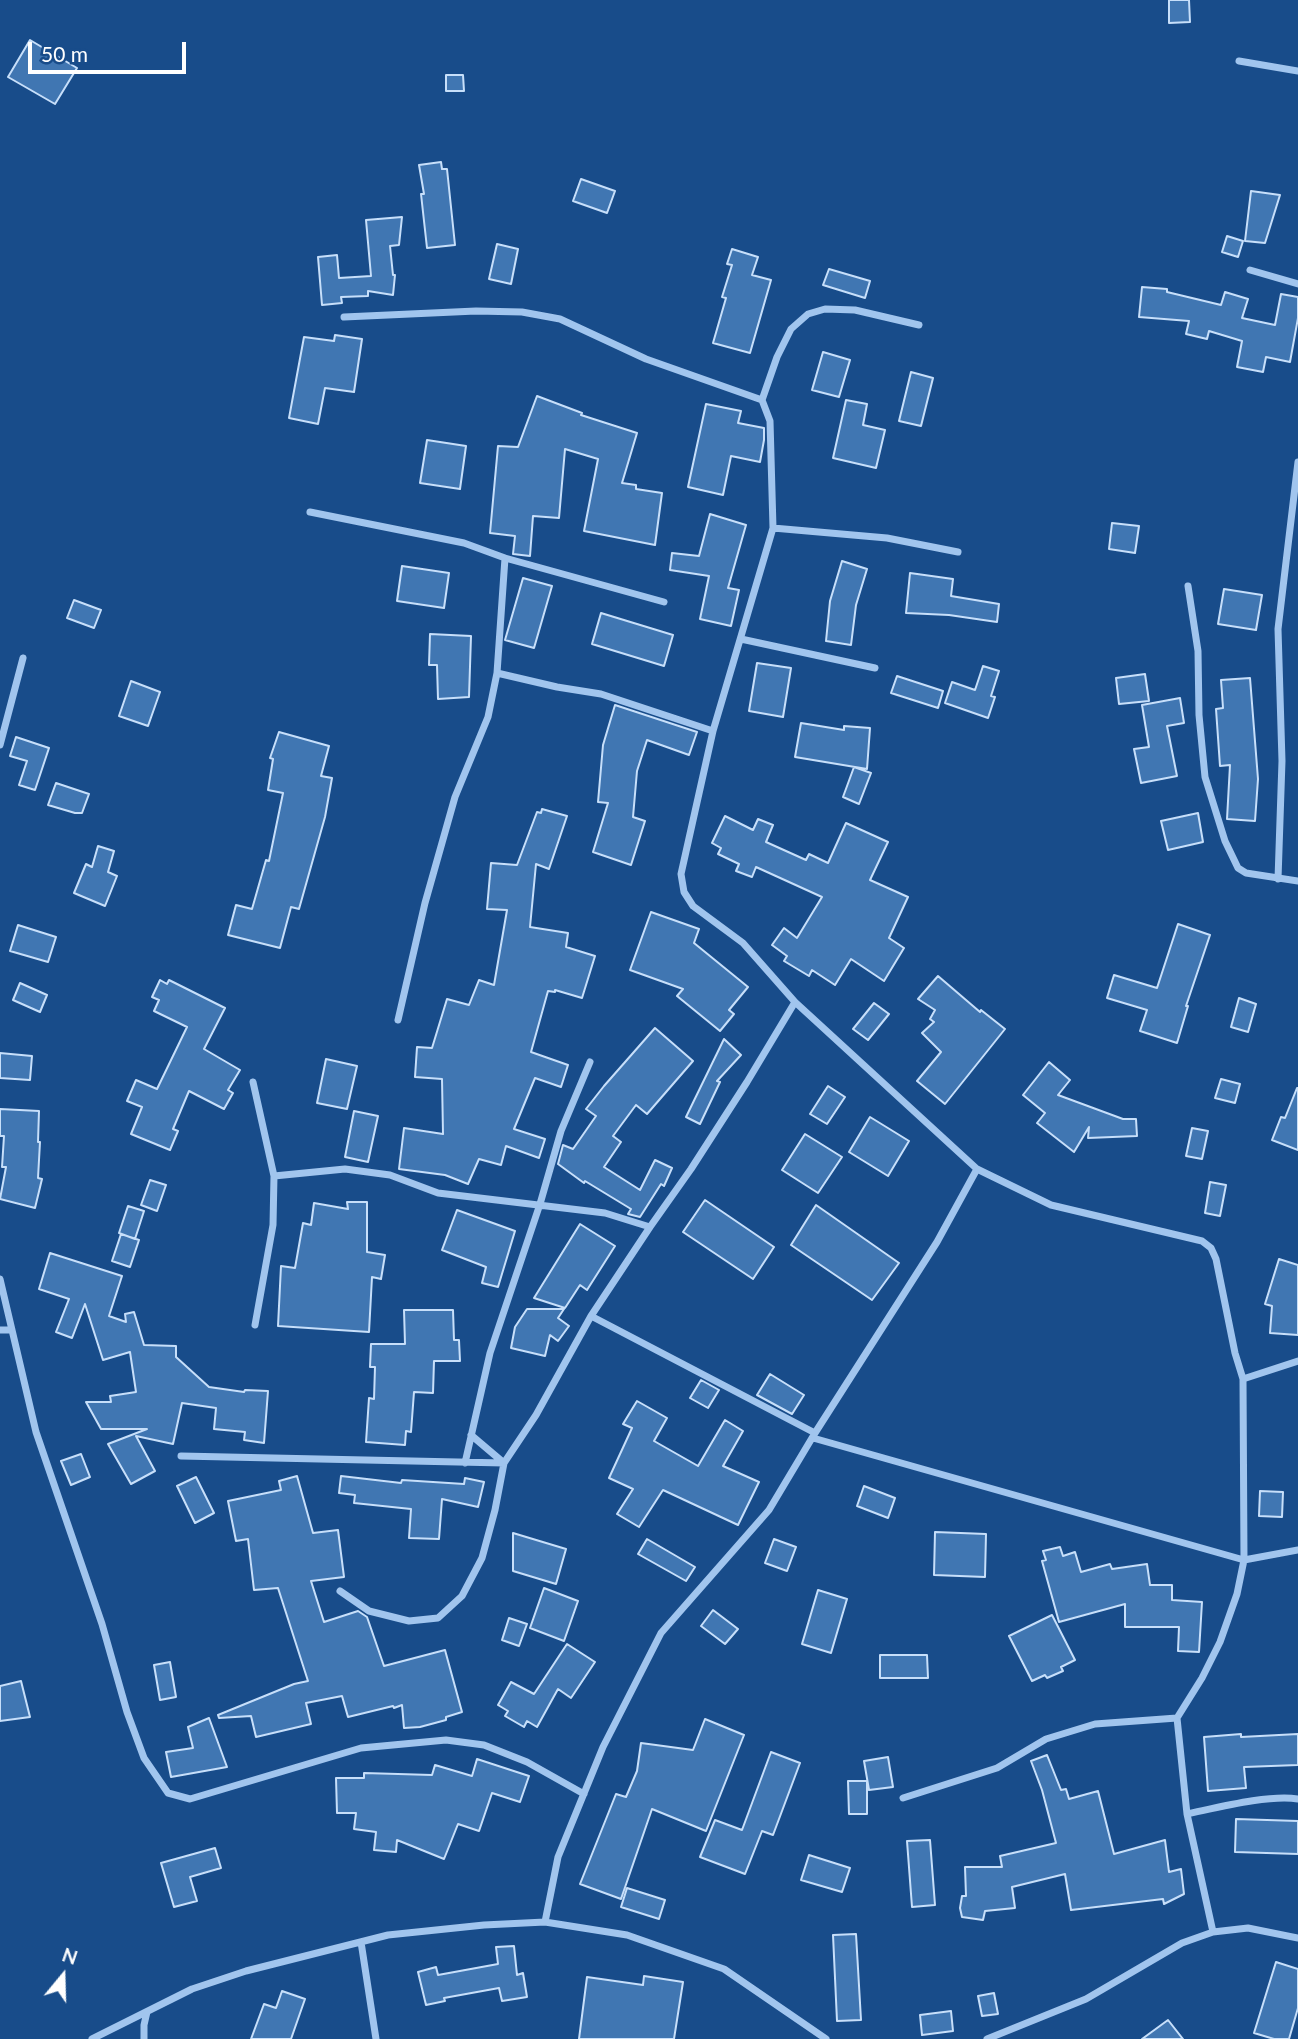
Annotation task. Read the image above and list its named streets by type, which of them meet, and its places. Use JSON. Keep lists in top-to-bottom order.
{
  "scale_bar": "50 m",
  "north": "top"
}
